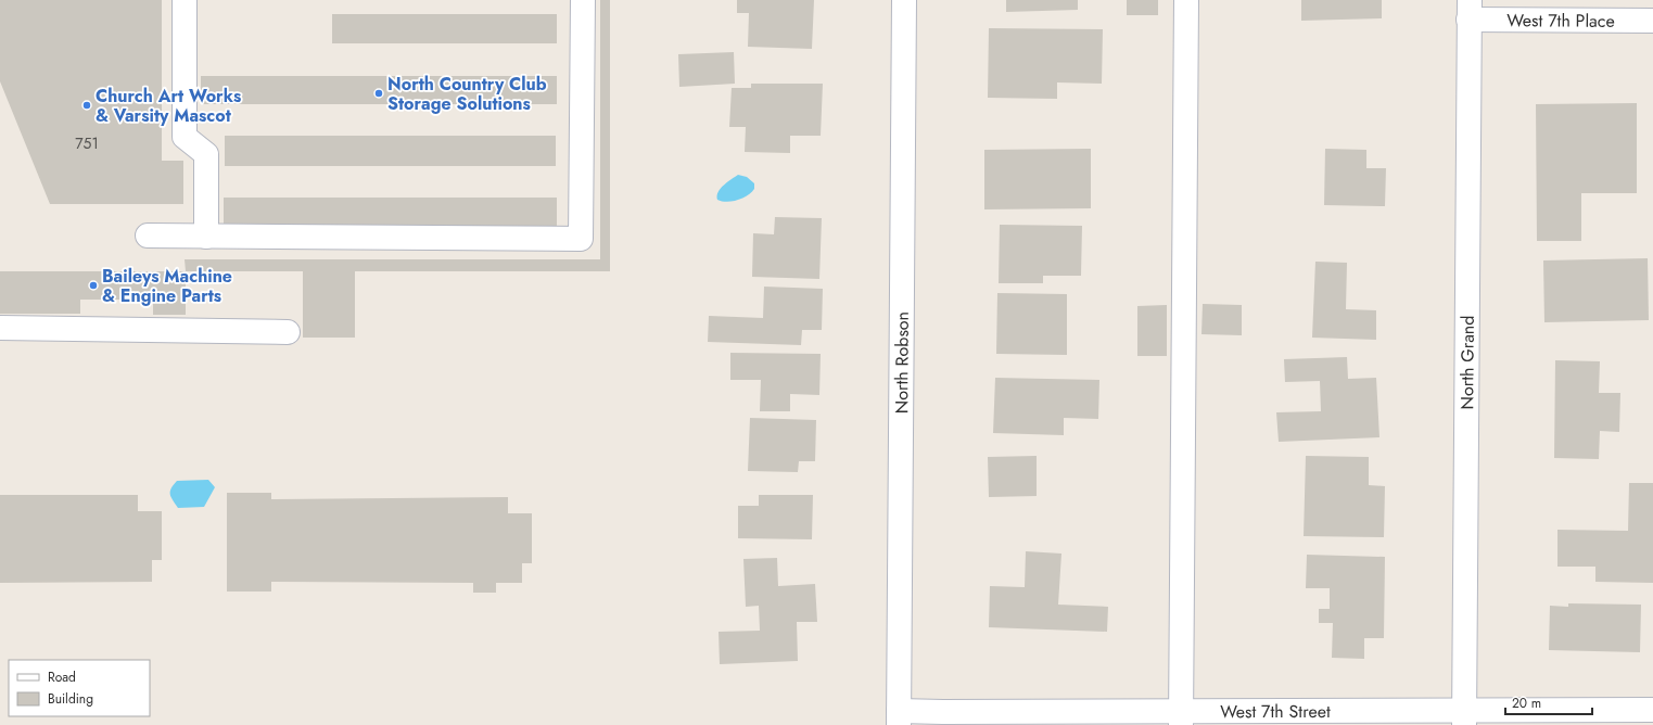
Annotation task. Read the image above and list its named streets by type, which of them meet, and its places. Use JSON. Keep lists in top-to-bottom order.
{
  "streets": {
    "street": [
      "West 7th Place",
      "North Robson",
      "North Grand",
      "West 7th Street"
    ]
  },
  "crossings": [
    ["West 7th Place", "North Grand"],
    ["North Robson", "West 7th Street"],
    ["North Grand", "West 7th Street"]
  ],
  "places": ["North Country Club Storage Solutions", "Church Art Works & Varsity Mascot", "Baileys Machine & Engine Parts"],
  "house_numbers": ["751"],
  "legend": ["Road", "Building"],
  "scale_bar": "20 m"
}
